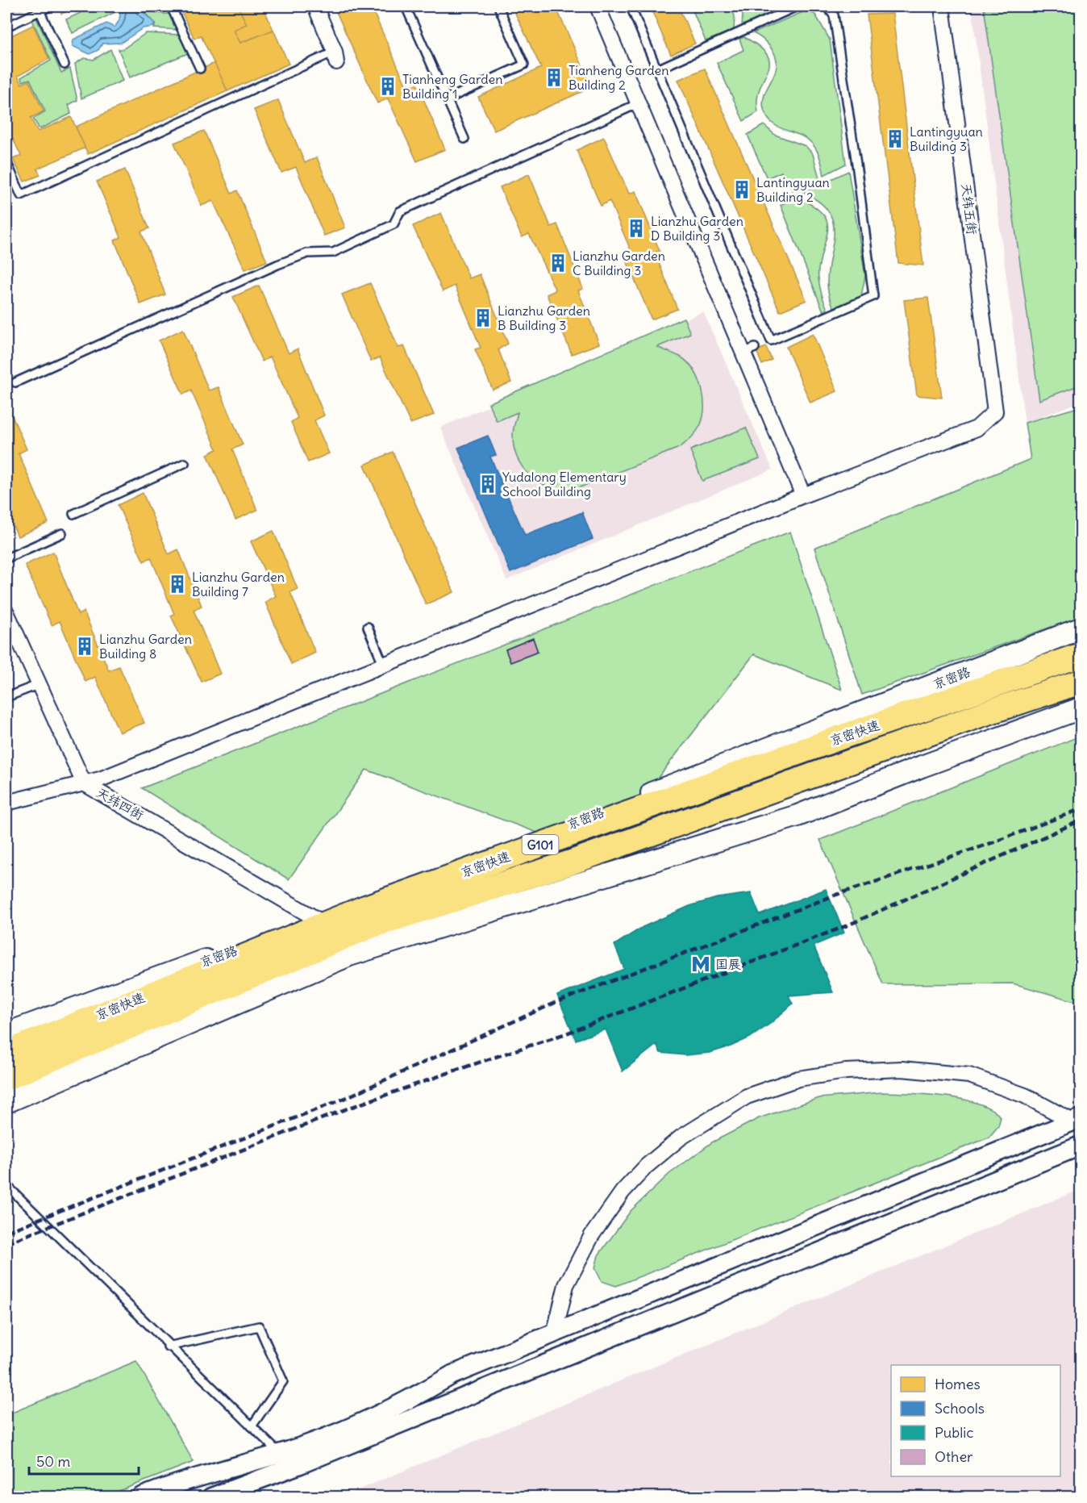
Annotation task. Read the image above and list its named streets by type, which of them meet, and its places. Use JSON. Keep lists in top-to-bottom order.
{
  "streets": {
    "highway": ["京密快速", "G101"],
    "main road": ["京密路"],
    "street": ["天纬五街", "天纬四街"]
  },
  "crossings": [
    ["京密路", "天纬四街"]
  ],
  "places": {
    "building": [
      "Tianheng Garden Building 2",
      "Tianheng Garden Building 1",
      "Lantingyuan Building 3",
      "Lantingyuan Building 2",
      "Lianzhu Garden D Building 3",
      "Lianzhu Garden C Building 3",
      "Lianzhu Garden B Building 3",
      "Yudalong Elementary School Building",
      "Lianzhu Garden Building 7",
      "Lianzhu Garden Building 8"
    ],
    "metro station": ["国展"]
  },
  "legend": [
    "Homes",
    "Schools",
    "Public",
    "Other"
  ],
  "scale_bar": "50 m"
}
